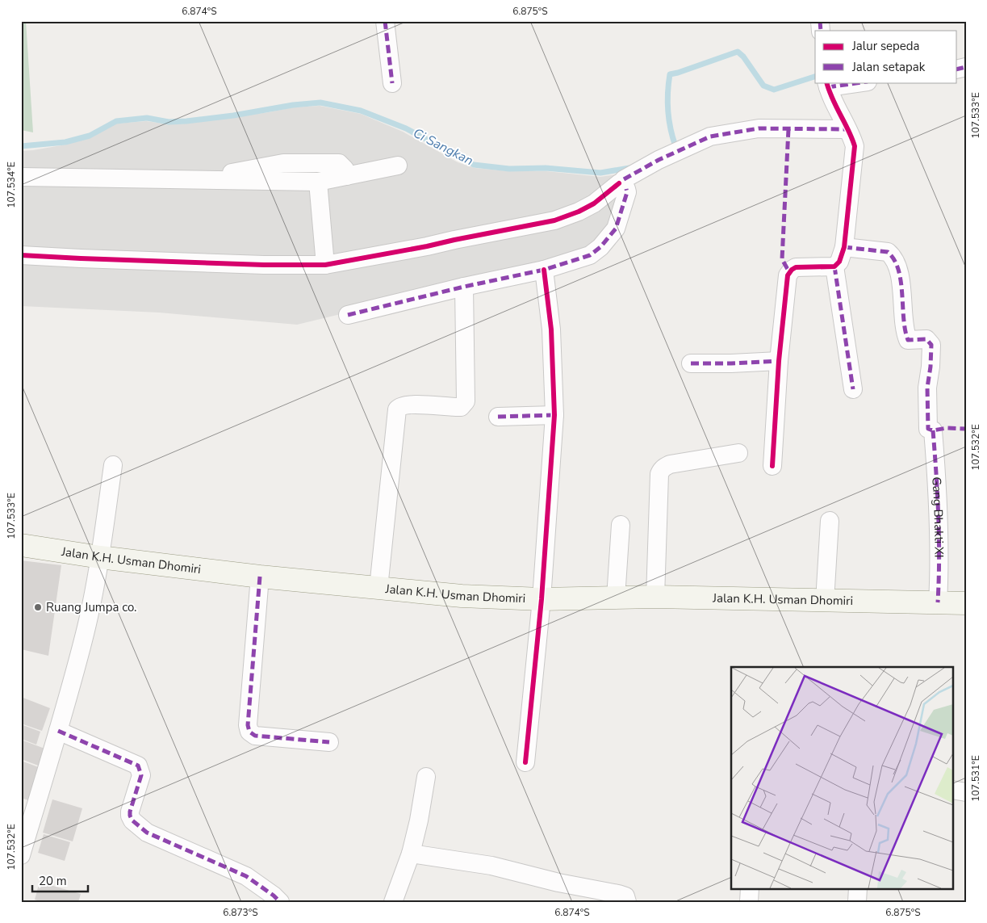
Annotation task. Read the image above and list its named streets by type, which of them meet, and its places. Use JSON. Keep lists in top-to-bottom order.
{
  "streets": {
    "main road": ["Jalan K.H. Usman Dhomiri"],
    "street": ["Gang Bhakti XI"]
  },
  "crossings": [
    ["Gang Bhakti XI", "Jalan K.H. Usman Dhomiri"]
  ],
  "water": ["Ci Sangkan"],
  "places": ["Ruang Jumpa co."],
  "legend": ["Jalur sepeda", "Jalan setapak"],
  "scale_bar": "20 m",
  "coordinates": [
    "6.874°S",
    "6.875°S",
    "107.533°E",
    "107.534°E",
    "107.532°E",
    "107.531°E",
    "6.873°S"
  ]
}
